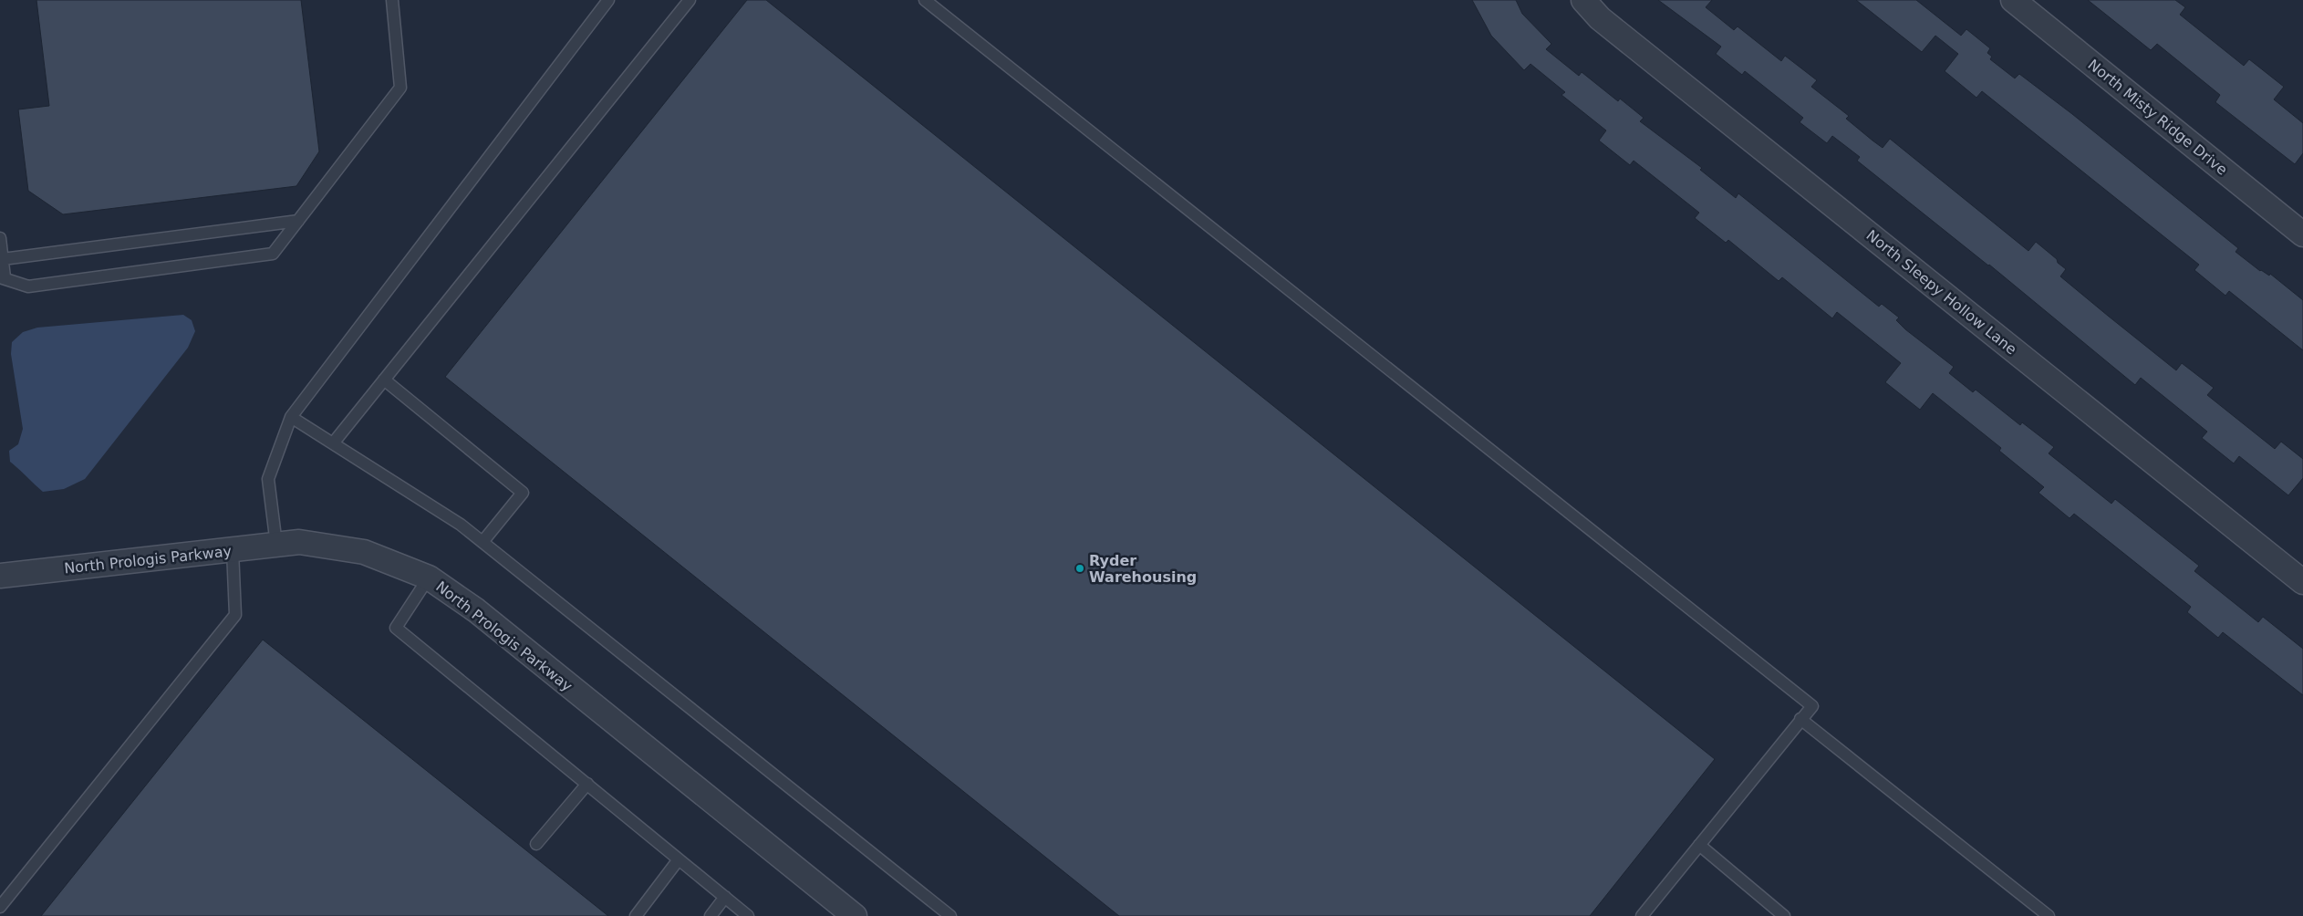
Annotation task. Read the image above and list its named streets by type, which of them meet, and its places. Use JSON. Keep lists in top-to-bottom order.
{
  "streets": {
    "street": ["North Misty Ridge Drive", "North Sleepy Hollow Lane", "North Prologis Parkway"]
  },
  "places": ["Ryder Warehousing"]
}
